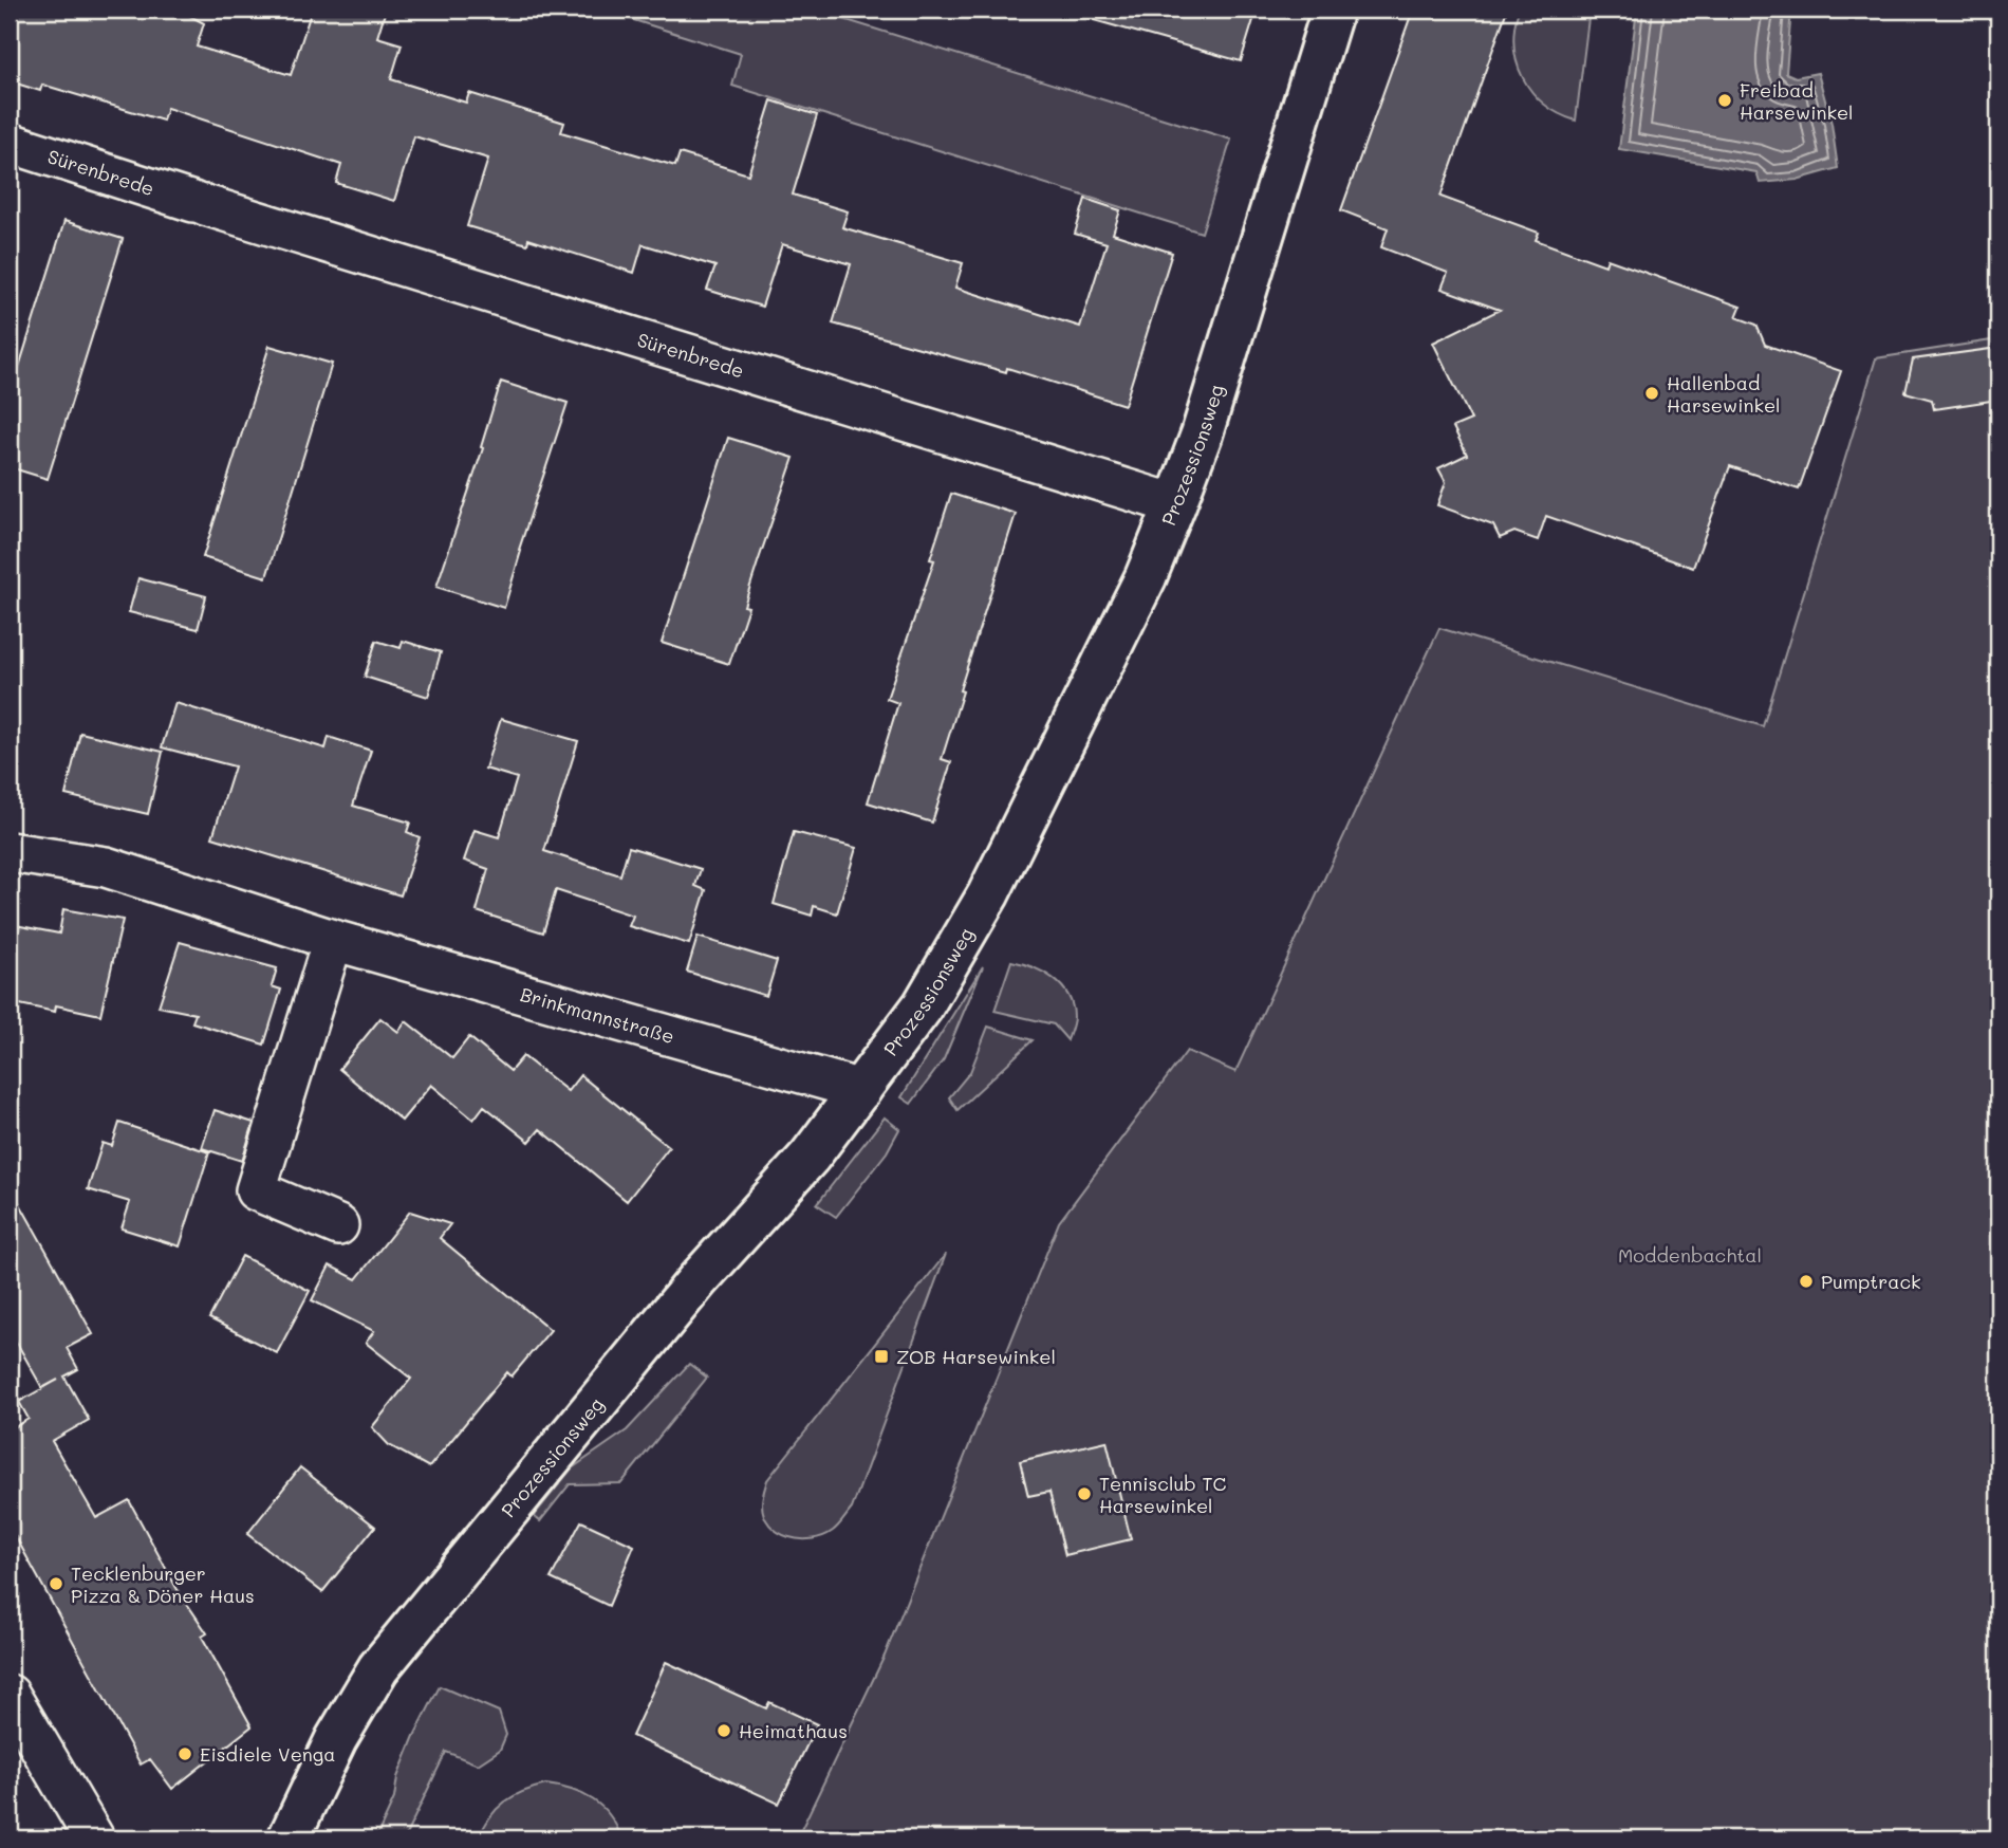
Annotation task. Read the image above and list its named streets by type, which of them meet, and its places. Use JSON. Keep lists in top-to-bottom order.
{
  "streets": {
    "street": ["Sürenbrede", "Prozessionsweg", "Brinkmannstraße"]
  },
  "crossings": [
    ["Sürenbrede", "Prozessionsweg"],
    ["Prozessionsweg", "Brinkmannstraße"]
  ],
  "parks": ["Moddenbachtal"],
  "places": {
    "other": [
      "Freibad Harsewinkel",
      "Hallenbad Harsewinkel",
      "Pumptrack",
      "Tennisclub TC Harsewinkel",
      "Tecklenburger Pizza & Döner Haus",
      "Heimathaus",
      "Eisdiele Venga"
    ],
    "transit": ["ZOB Harsewinkel"]
  }
}
